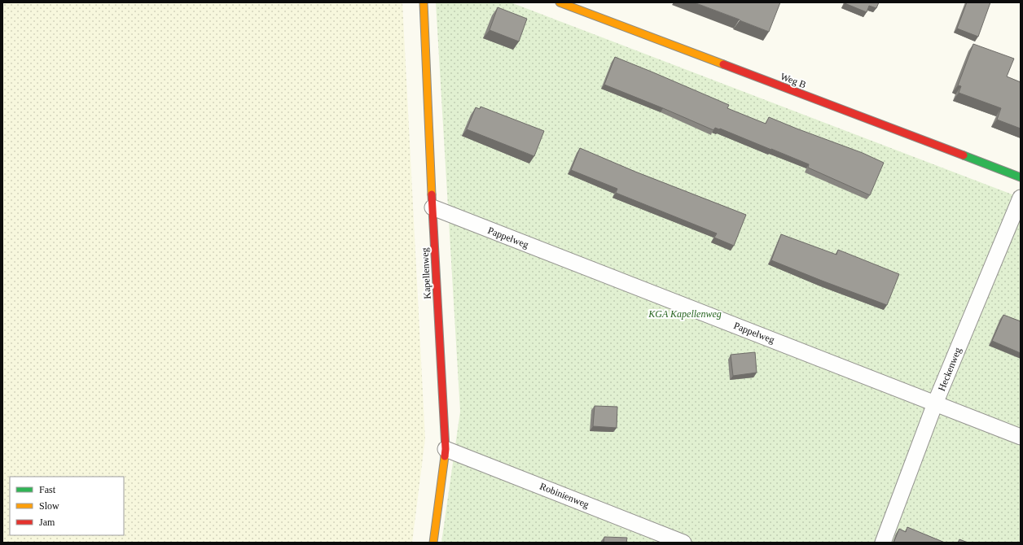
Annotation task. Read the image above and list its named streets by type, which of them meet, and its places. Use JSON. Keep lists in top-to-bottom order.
{
  "streets": {
    "street": ["Weg B", "Kapellenweg"],
    "lane": ["Pappelweg", "Heckenweg", "Robinienweg"]
  },
  "crossings": [
    ["Pappelweg", "Kapellenweg"],
    ["Pappelweg", "Heckenweg"],
    ["Kapellenweg", "Robinienweg"]
  ],
  "parks": ["KGA Kapellenweg"],
  "legend": ["Fast", "Slow", "Jam"]
}
